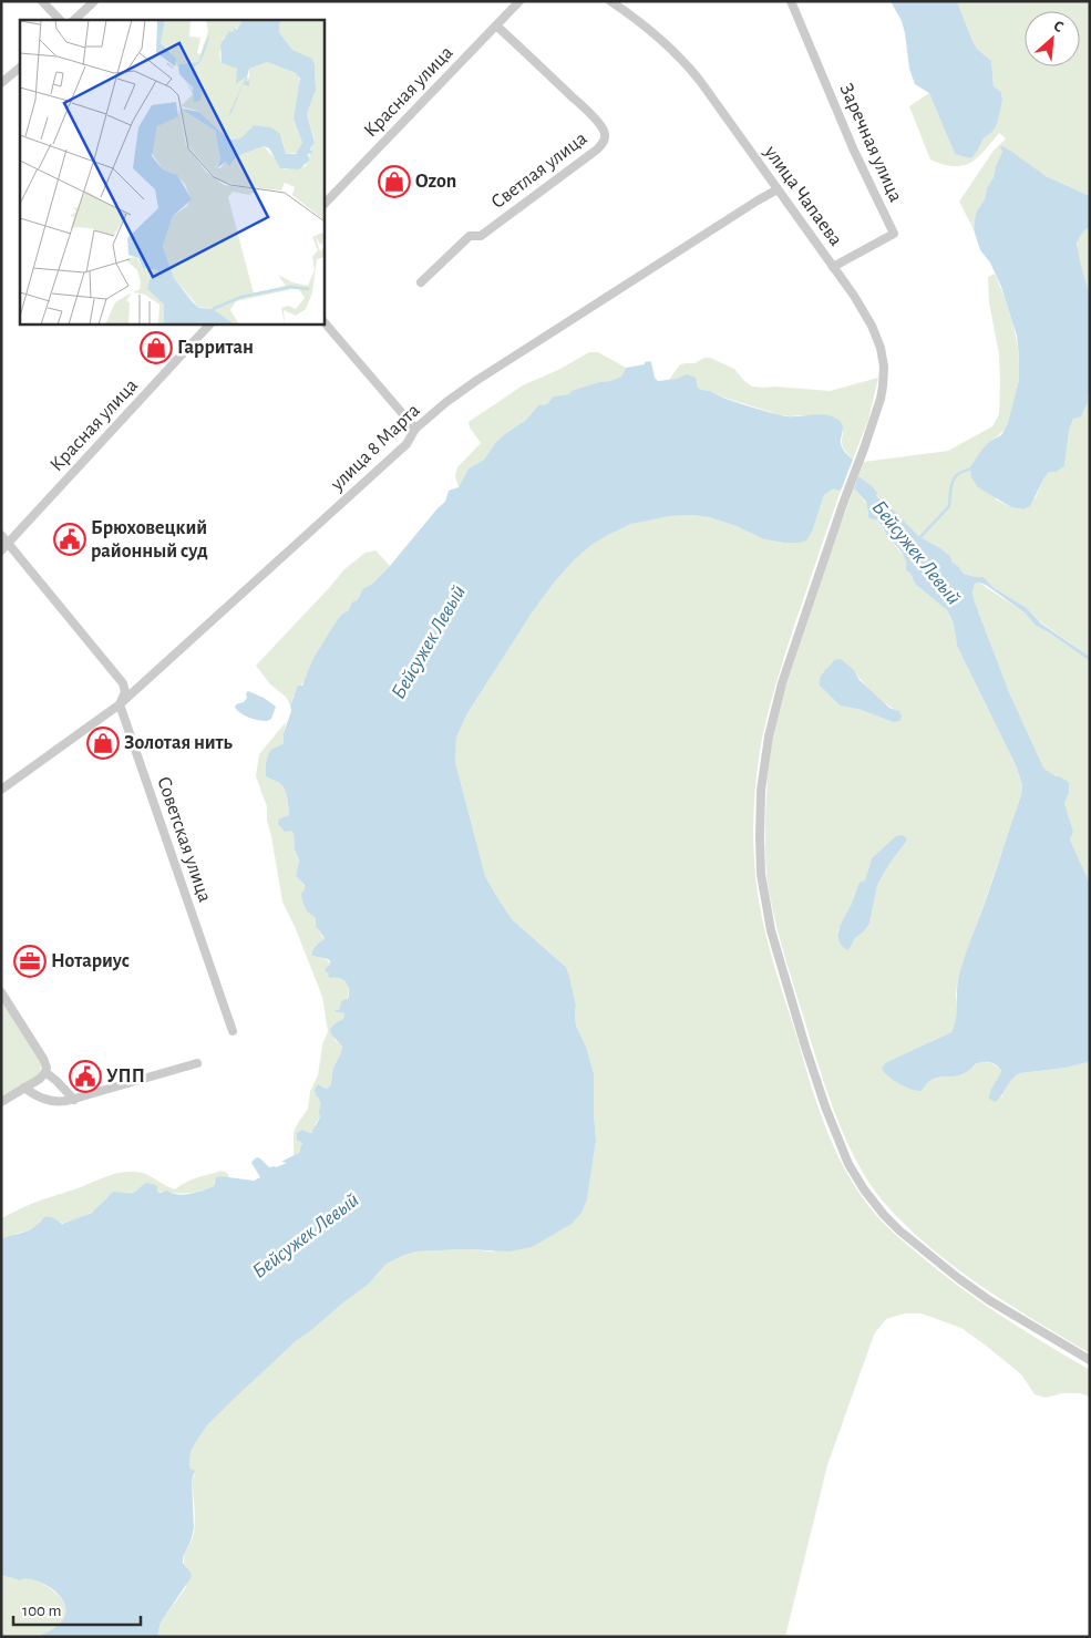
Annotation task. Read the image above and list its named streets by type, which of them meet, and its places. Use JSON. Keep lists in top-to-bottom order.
{
  "streets": {
    "street": [
      "Красная улица",
      "Заречная улица",
      "Светлая улица",
      "улица Чапаева",
      "улица 8 Марта",
      "Советская улица"
    ]
  },
  "crossings": [
    ["Красная улица", "Светлая улица"],
    ["Красная улица", "Советская улица"],
    ["Заречная улица", "улица Чапаева"],
    ["улица Чапаева", "улица 8 Марта"],
    ["улица 8 Марта", "Советская улица"]
  ],
  "water": ["Бейсужек Левый"],
  "places": {
    "shop": ["Ozon", "Гарритан", "Золотая нить"],
    "public building": ["Брюховецкий районный суд", "УПП"],
    "office": ["Нотариус"]
  },
  "scale_bar": "100 m",
  "north": "top right"
}
